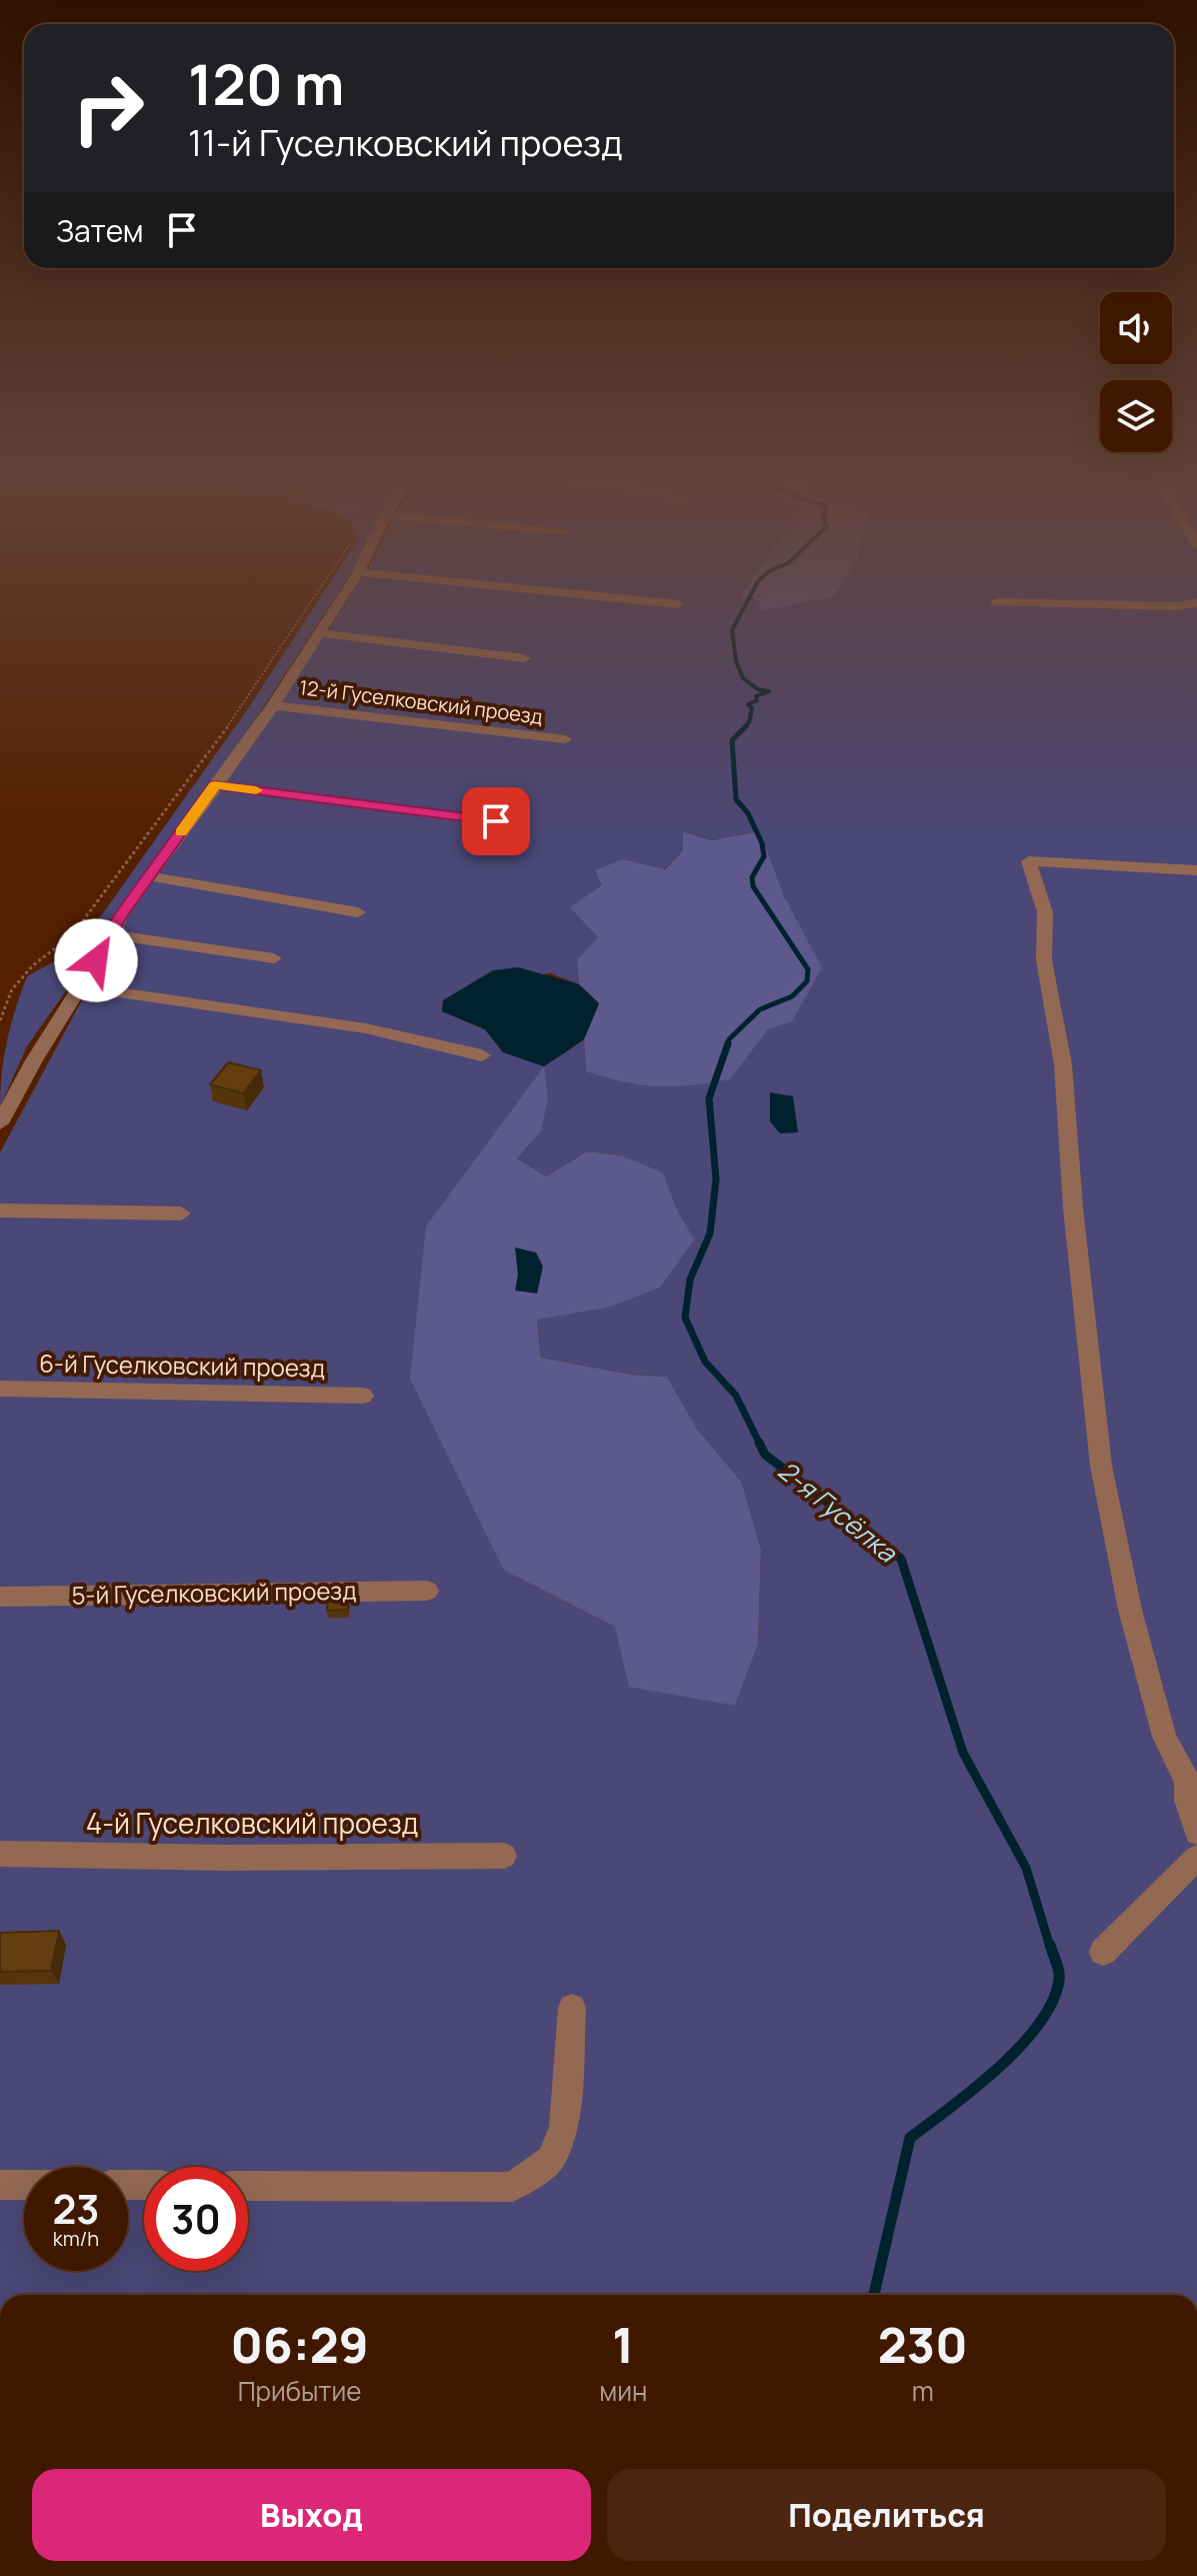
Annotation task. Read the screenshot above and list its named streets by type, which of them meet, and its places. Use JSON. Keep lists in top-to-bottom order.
{
  "streets": {
    "street": [
      "12-й Гуселковский проезд",
      "6-й Гуселковский проезд",
      "5-й Гуселковский проезд",
      "4-й Гуселковский проезд"
    ]
  },
  "water": ["2-я Гусёлка"],
  "page": {
    "turn": ["120 m", "11-й Гуселковский проезд"],
    "then": "Затем",
    "speed": "23 km/h",
    "limit": "30",
    "eta": [
      "06:29",
      "Прибытие",
      "1",
      "мин",
      "230",
      "m"
    ],
    "buttons": ["Выход", "Поделиться"]
  }
}
